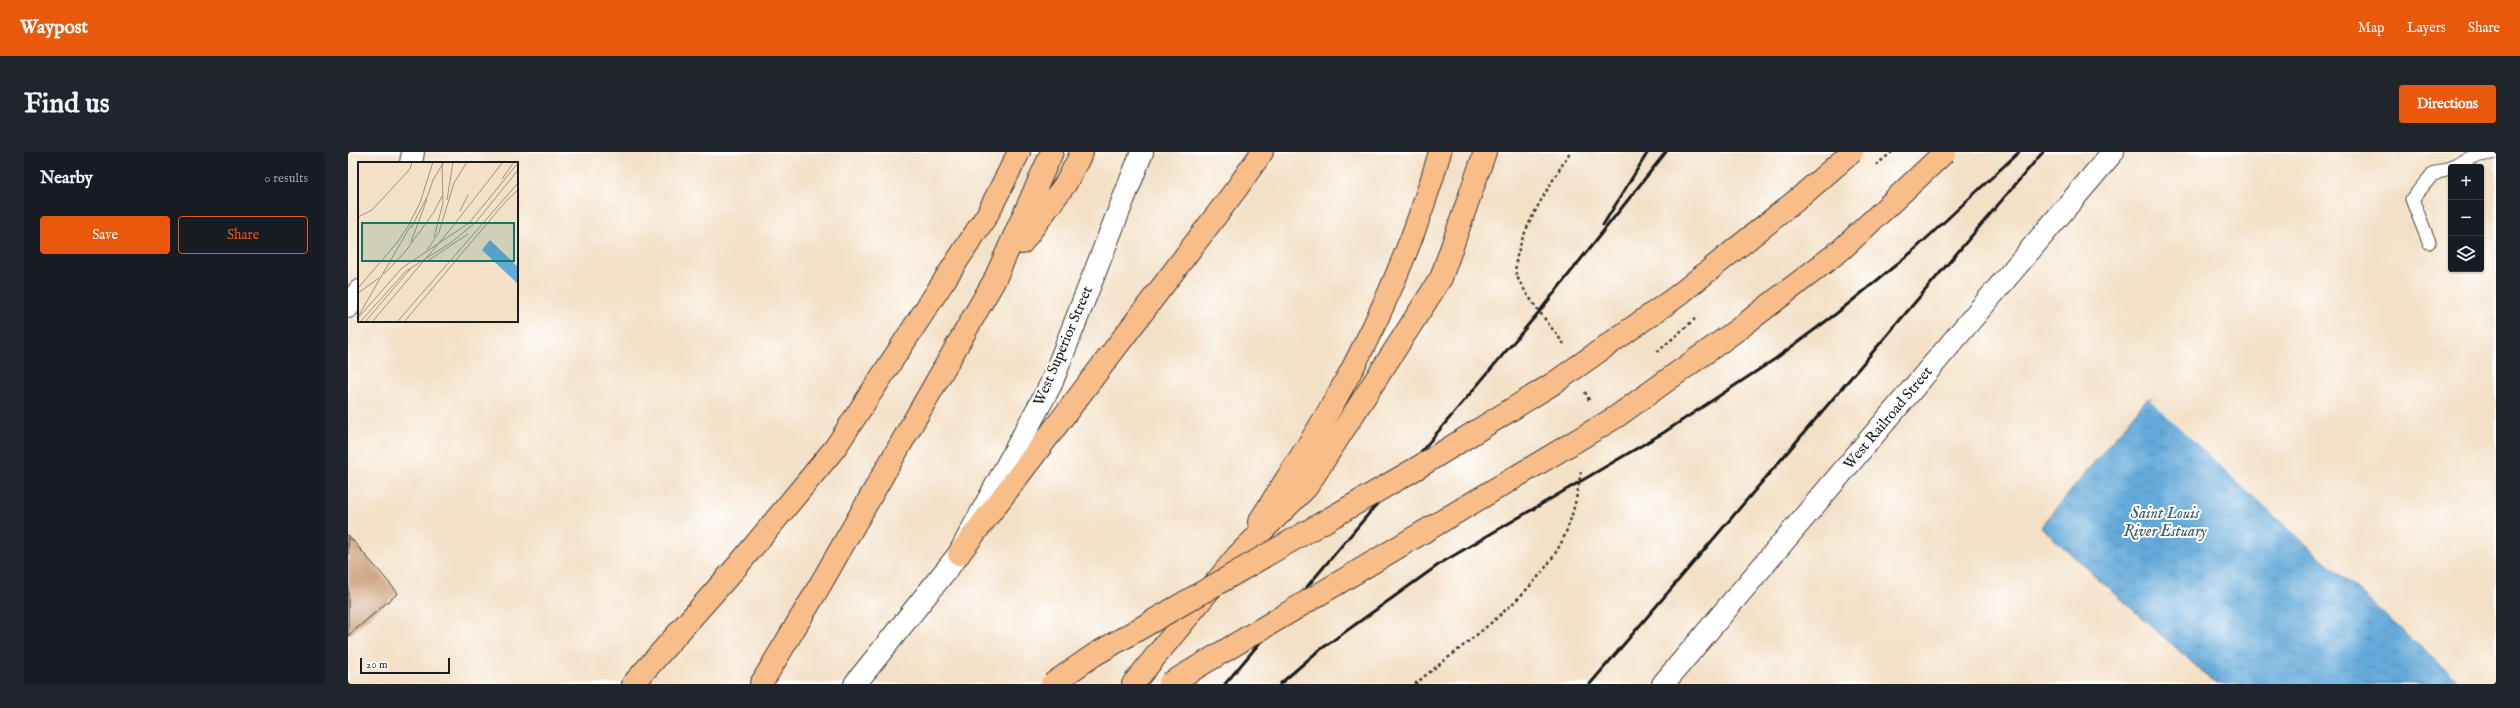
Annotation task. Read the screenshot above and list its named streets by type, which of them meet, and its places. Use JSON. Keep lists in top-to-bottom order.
{
  "streets": {
    "street": ["West Superior Street", "West Railroad Street"]
  },
  "water": ["Saint Louis River Estuary"],
  "scale_bar": "20 m",
  "page": {
    "header": "Waypost",
    "nav": ["Map", "Layers", "Share"],
    "buttons": [
      "Directions",
      ["Save", "Share"]
    ],
    "title": "Find us",
    "heading": ["Nearby", "0 results"],
    "map_buttons": ["+", "−"],
    "scale": "20 m"
  }
}
